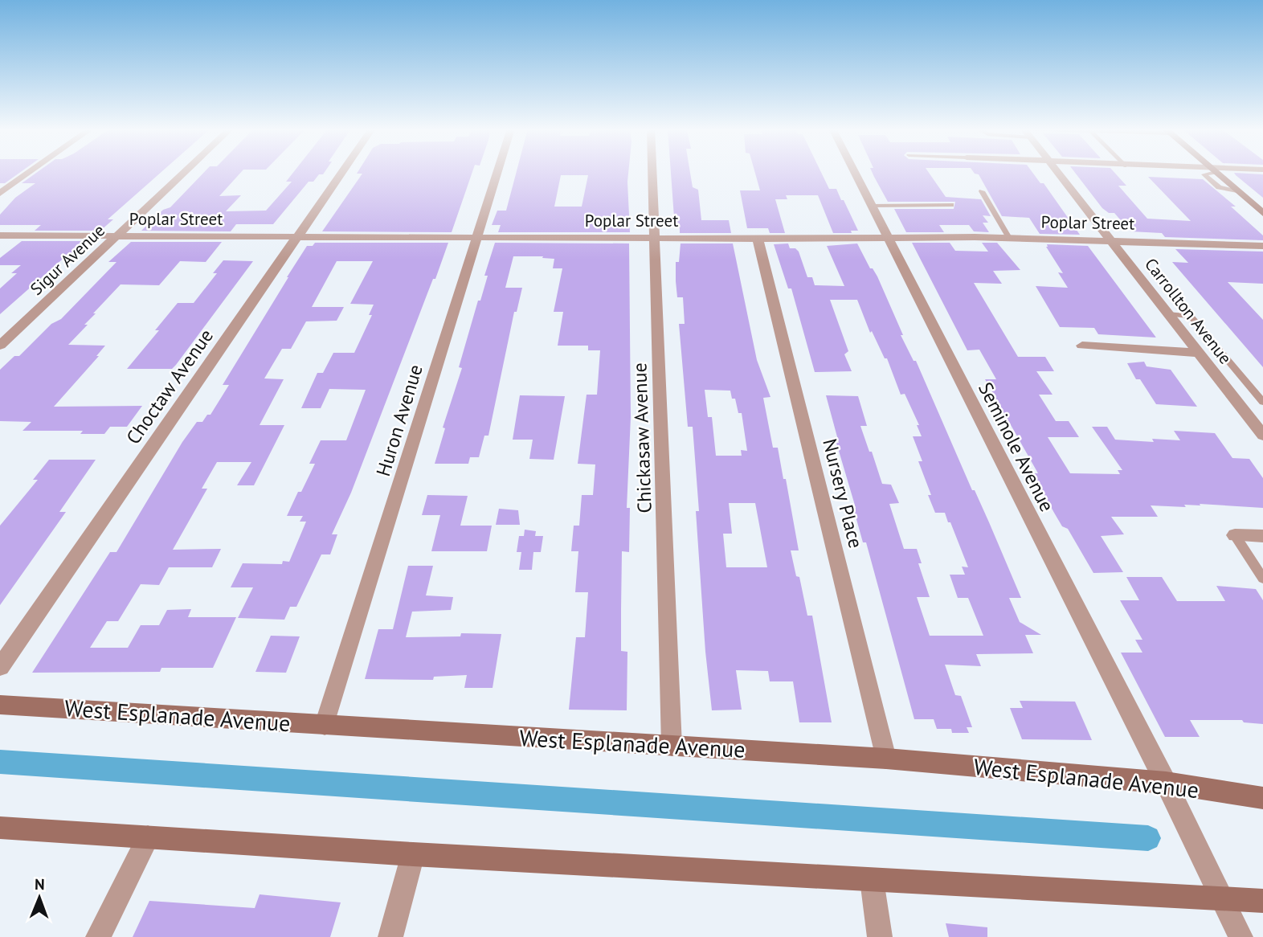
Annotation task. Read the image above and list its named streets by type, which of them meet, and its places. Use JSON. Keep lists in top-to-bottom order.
{
  "streets": {
    "main road": ["West Esplanade Avenue"],
    "street": [
      "Poplar Street",
      "Sigur Avenue",
      "Carrollton Avenue",
      "Choctaw Avenue",
      "Huron Avenue",
      "Chickasaw Avenue",
      "Seminole Avenue",
      "Nursery Place"
    ]
  },
  "crossings": [
    ["Poplar Street", "Sigur Avenue"],
    ["Poplar Street", "Carrollton Avenue"],
    ["Poplar Street", "Choctaw Avenue"],
    ["Poplar Street", "Huron Avenue"],
    ["Poplar Street", "Chickasaw Avenue"],
    ["Poplar Street", "Seminole Avenue"],
    ["Poplar Street", "Nursery Place"],
    ["Huron Avenue", "West Esplanade Avenue"],
    ["Chickasaw Avenue", "West Esplanade Avenue"],
    ["Seminole Avenue", "West Esplanade Avenue"],
    ["Nursery Place", "West Esplanade Avenue"]
  ],
  "north": "top"
}
